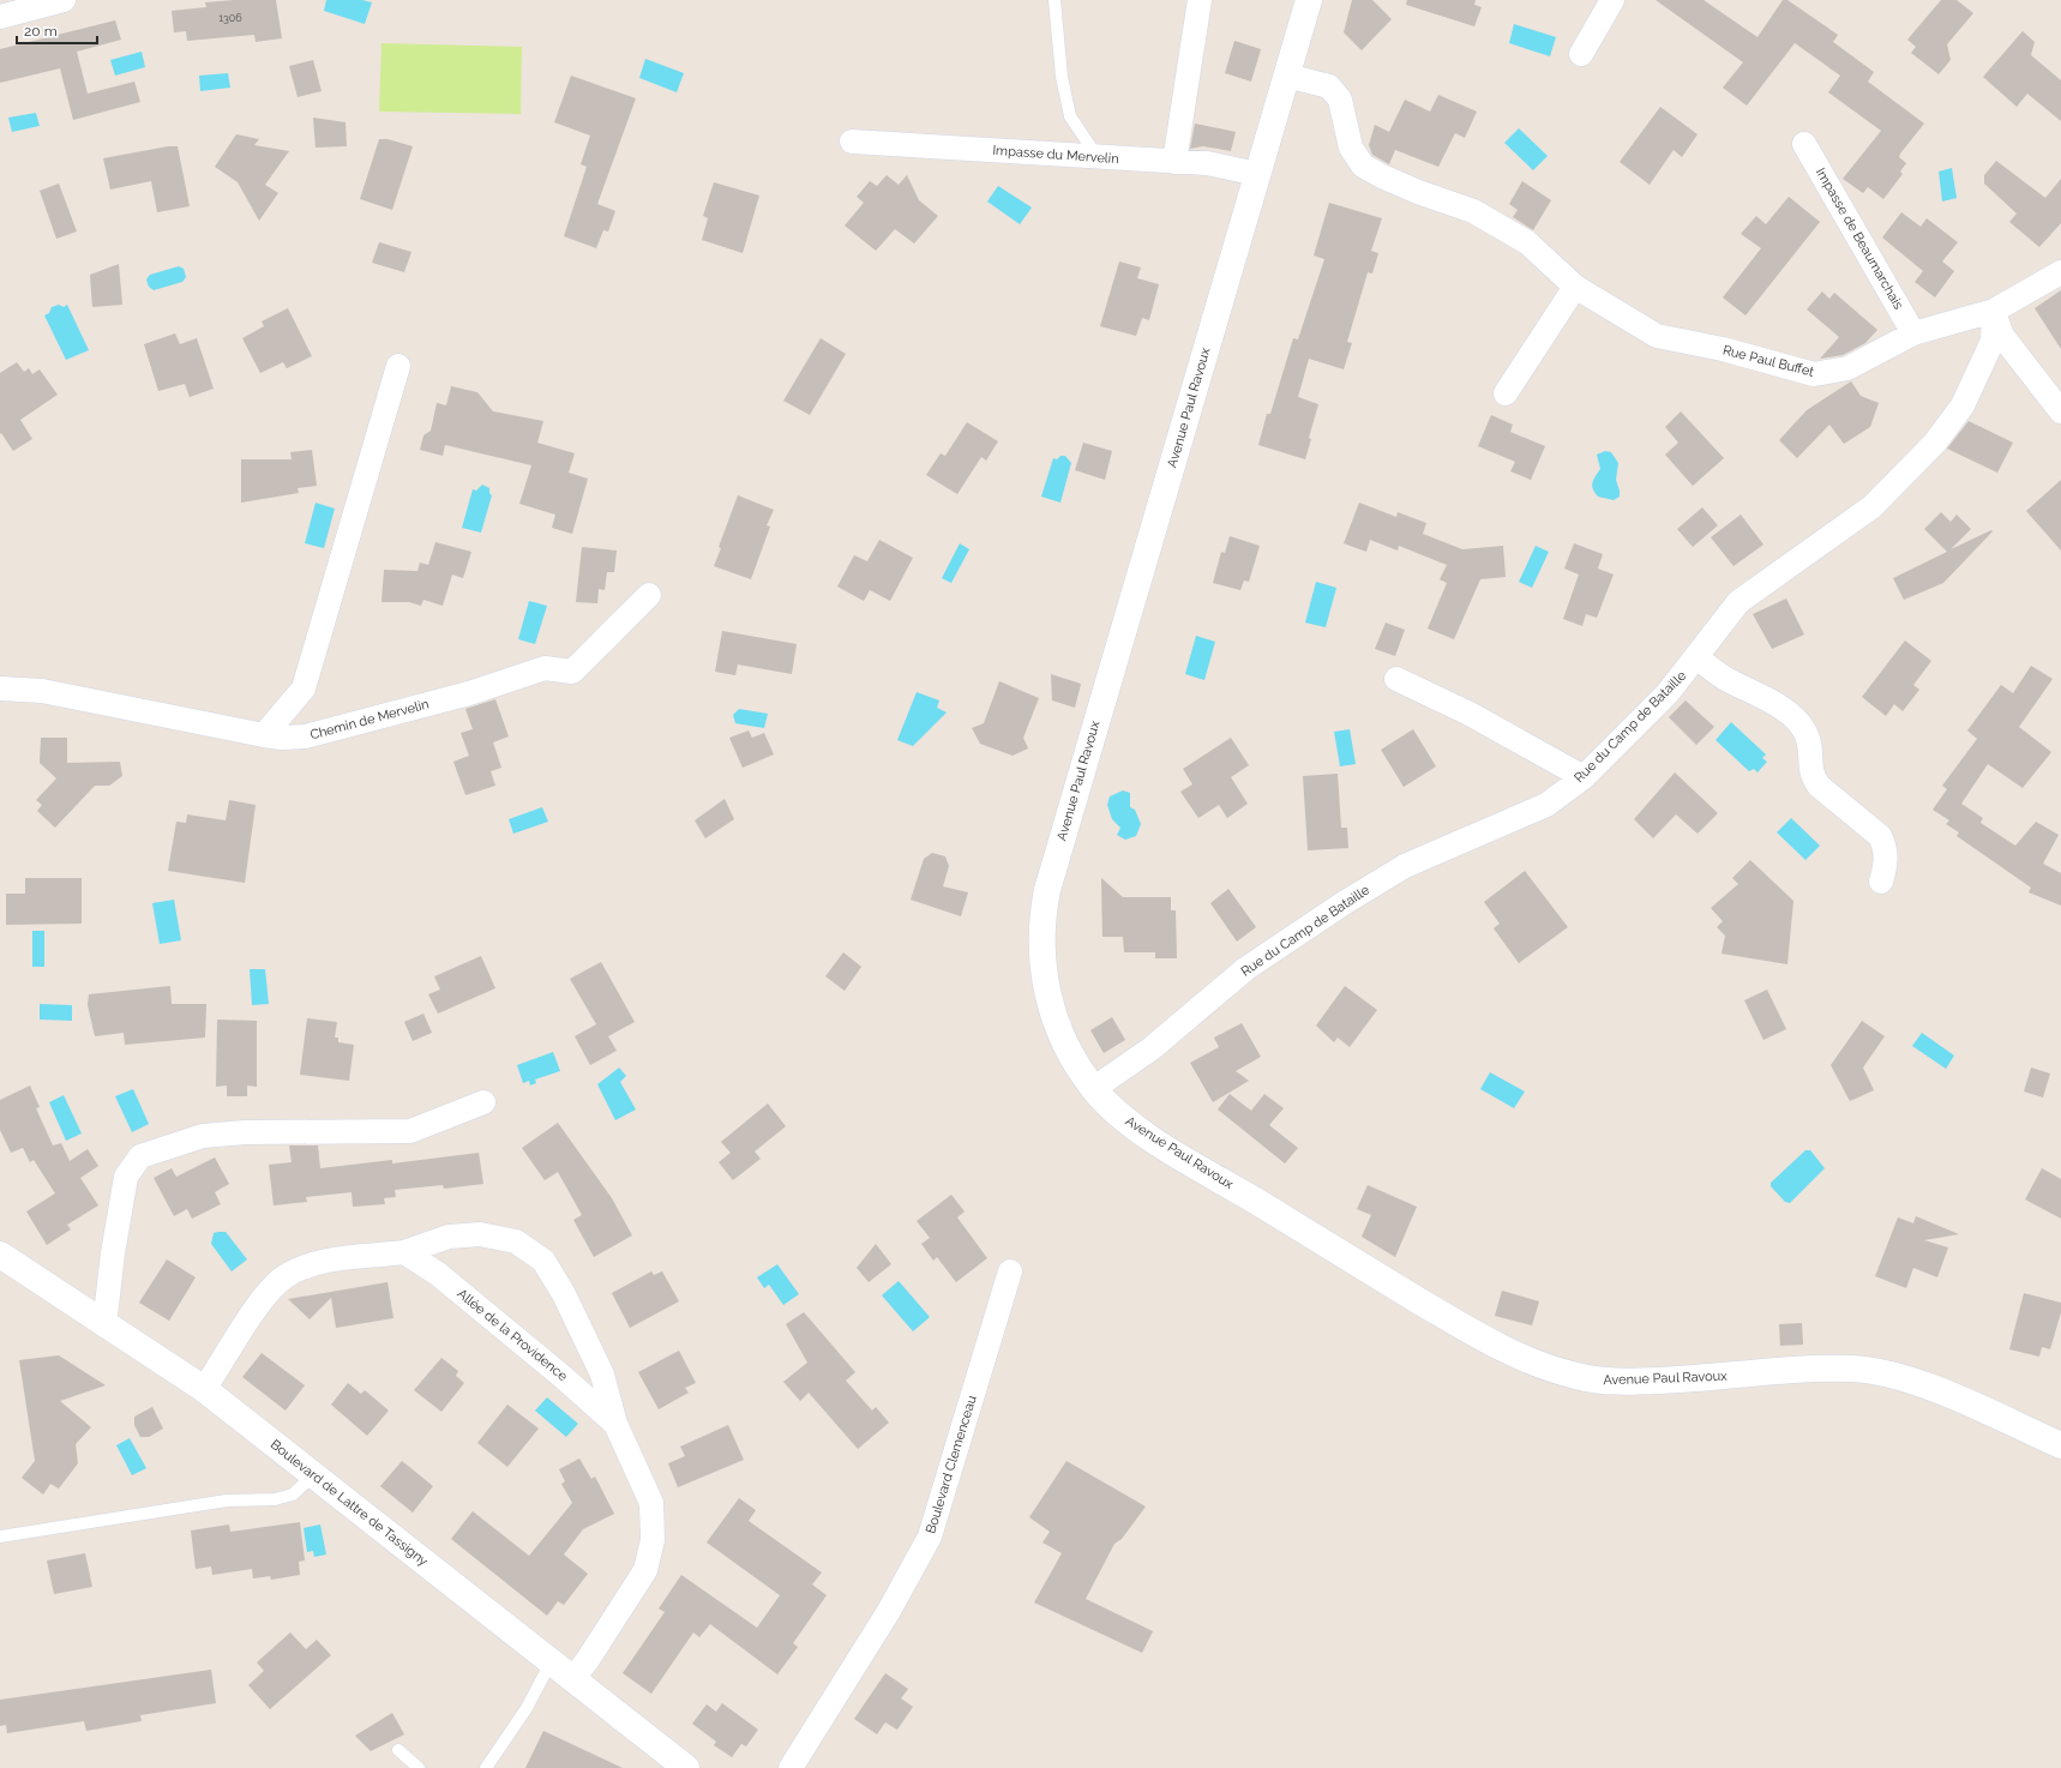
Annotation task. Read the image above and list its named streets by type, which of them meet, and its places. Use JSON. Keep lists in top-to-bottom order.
{
  "streets": {
    "street": [
      "Impasse du Mervelin",
      "Impasse de Beaumarchais",
      "Rue Paul Buffet",
      "Avenue Paul Ravoux",
      "Chemin de Mervelin",
      "Rue du Camp de Bataille",
      "Allée de la Providence",
      "Boulevard Clemenceau",
      "Boulevard de Lattre de Tassigny"
    ]
  },
  "crossings": [
    ["Impasse du Mervelin", "Avenue Paul Ravoux"],
    ["Impasse de Beaumarchais", "Rue Paul Buffet"],
    ["Rue Paul Buffet", "Avenue Paul Ravoux"],
    ["Rue Paul Buffet", "Rue du Camp de Bataille"],
    ["Avenue Paul Ravoux", "Rue du Camp de Bataille"],
    ["Allée de la Providence", "Boulevard de Lattre de Tassigny"]
  ],
  "house_numbers": ["1306"],
  "scale_bar": "20 m"
}
